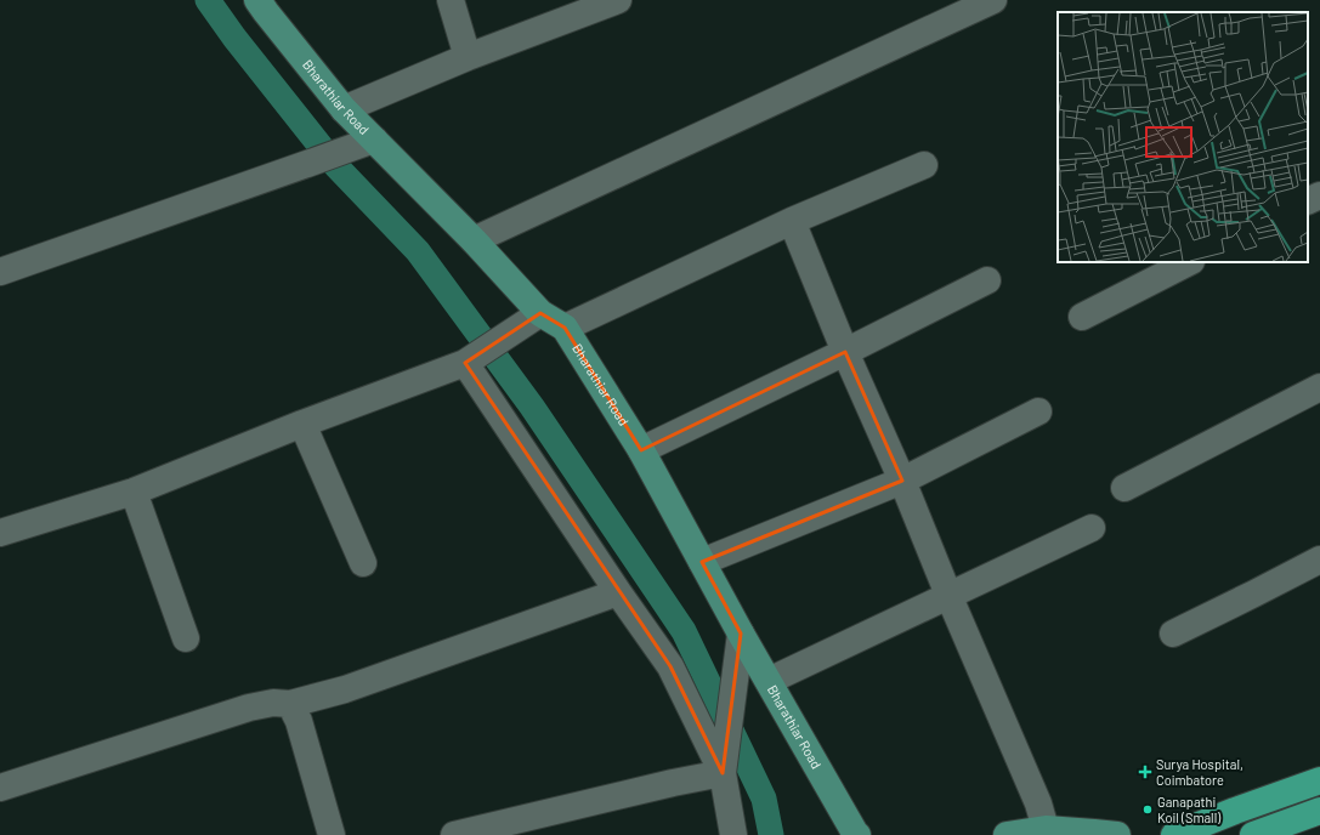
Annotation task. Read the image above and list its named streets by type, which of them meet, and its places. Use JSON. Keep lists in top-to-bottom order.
{
  "streets": {
    "main road": ["Bharathiar Road"]
  },
  "places": {
    "health": ["Surya Hospital, Coimbatore"],
    "other": ["Ganapathi Koil (Small)"]
  }
}
